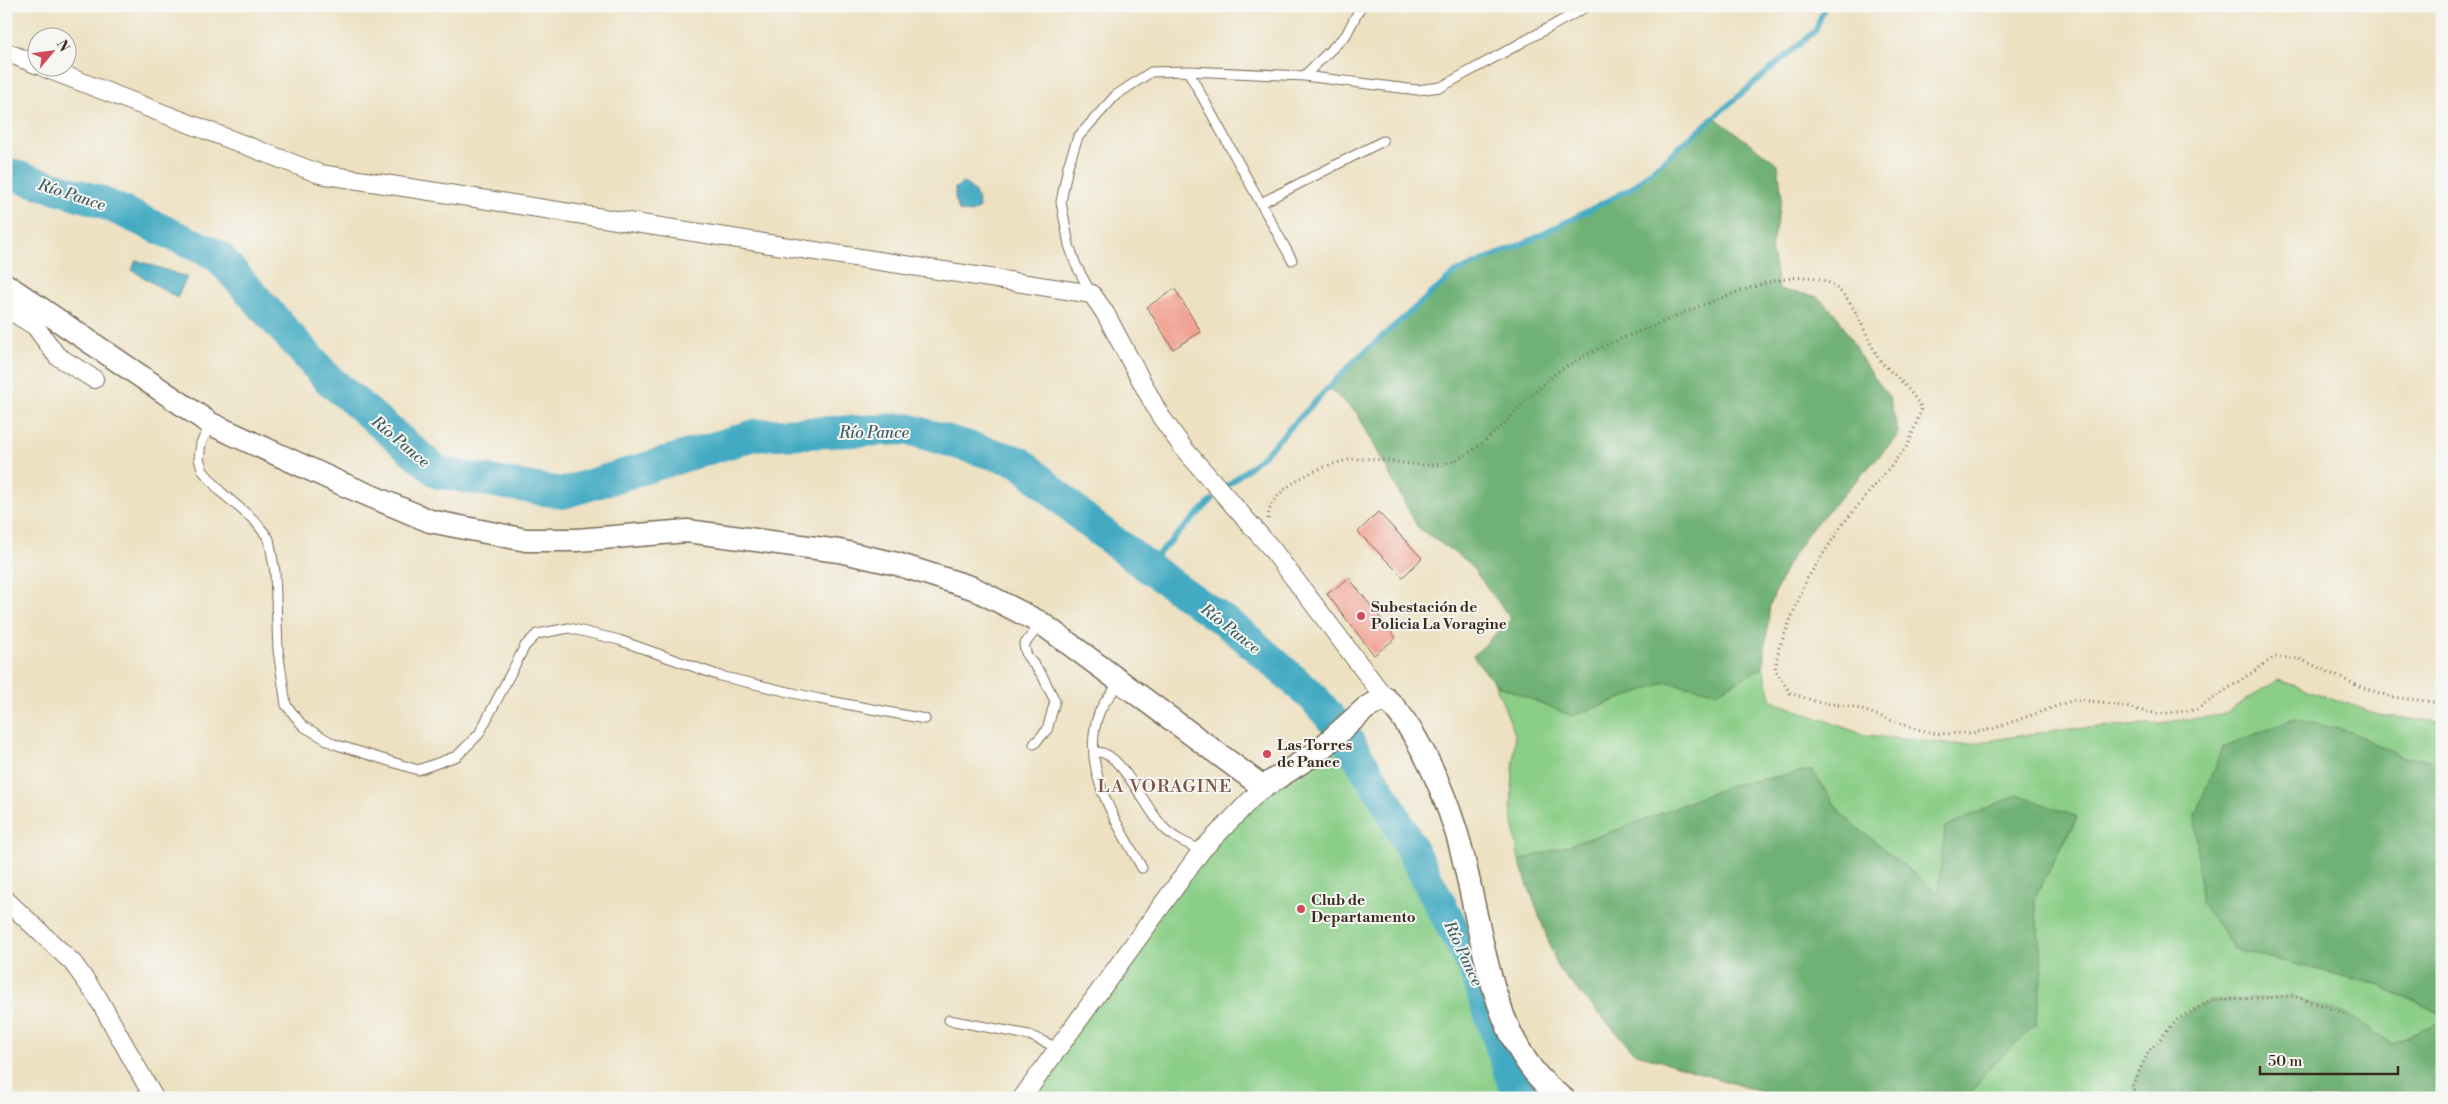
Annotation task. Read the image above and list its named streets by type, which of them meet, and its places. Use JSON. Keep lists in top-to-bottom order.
{
  "districts": ["LA VORAGINE"],
  "water": ["Río Pance"],
  "places": ["Subestación de Policia La Voragine", "Las Torres de Pance", "Club de Departamento"],
  "scale_bar": "50 m",
  "north": "top right"
}
